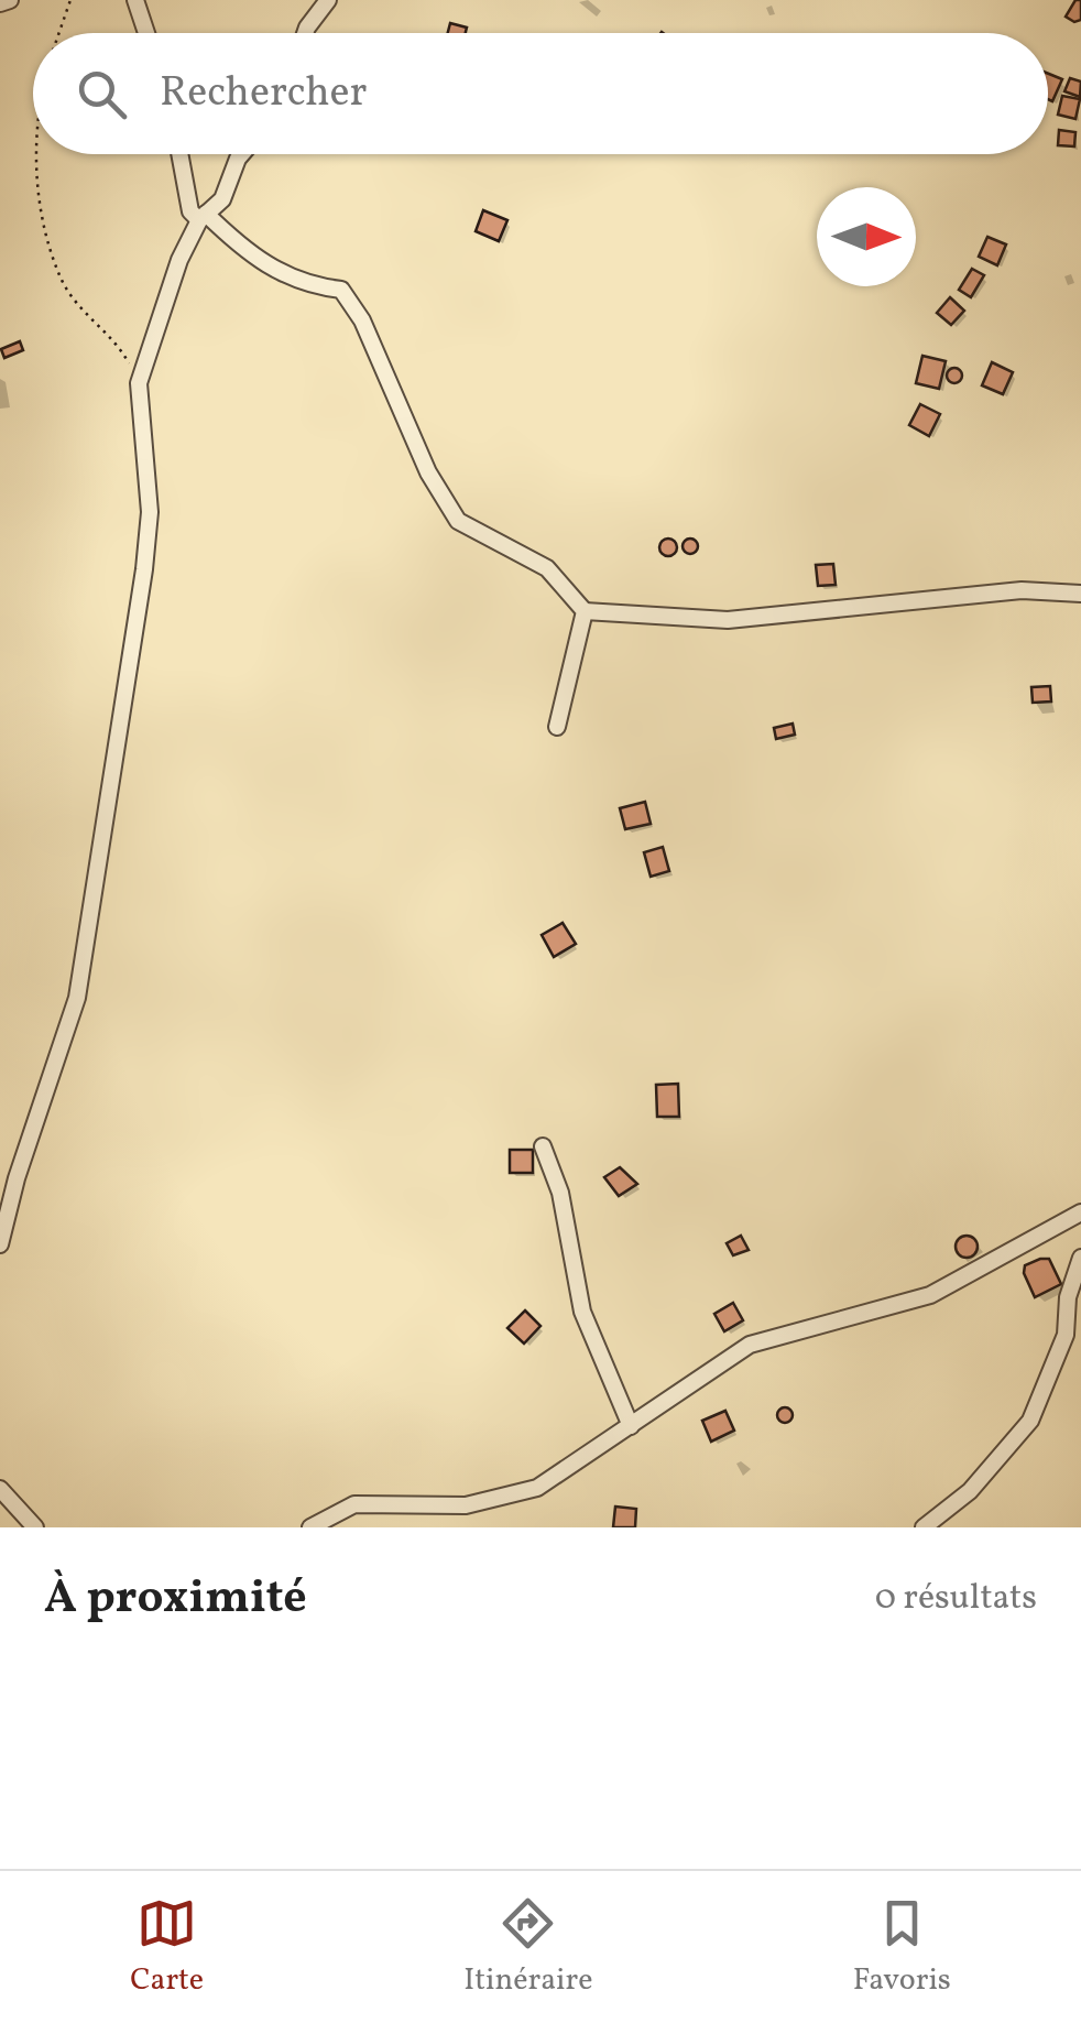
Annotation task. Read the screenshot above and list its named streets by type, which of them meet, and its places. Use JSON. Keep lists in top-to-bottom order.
{
  "north": "right",
  "page": {
    "search": "Rechercher",
    "heading": ["À proximité", "0 résultats"],
    "nav": ["Carte", "Itinéraire", "Favoris"]
  }
}
